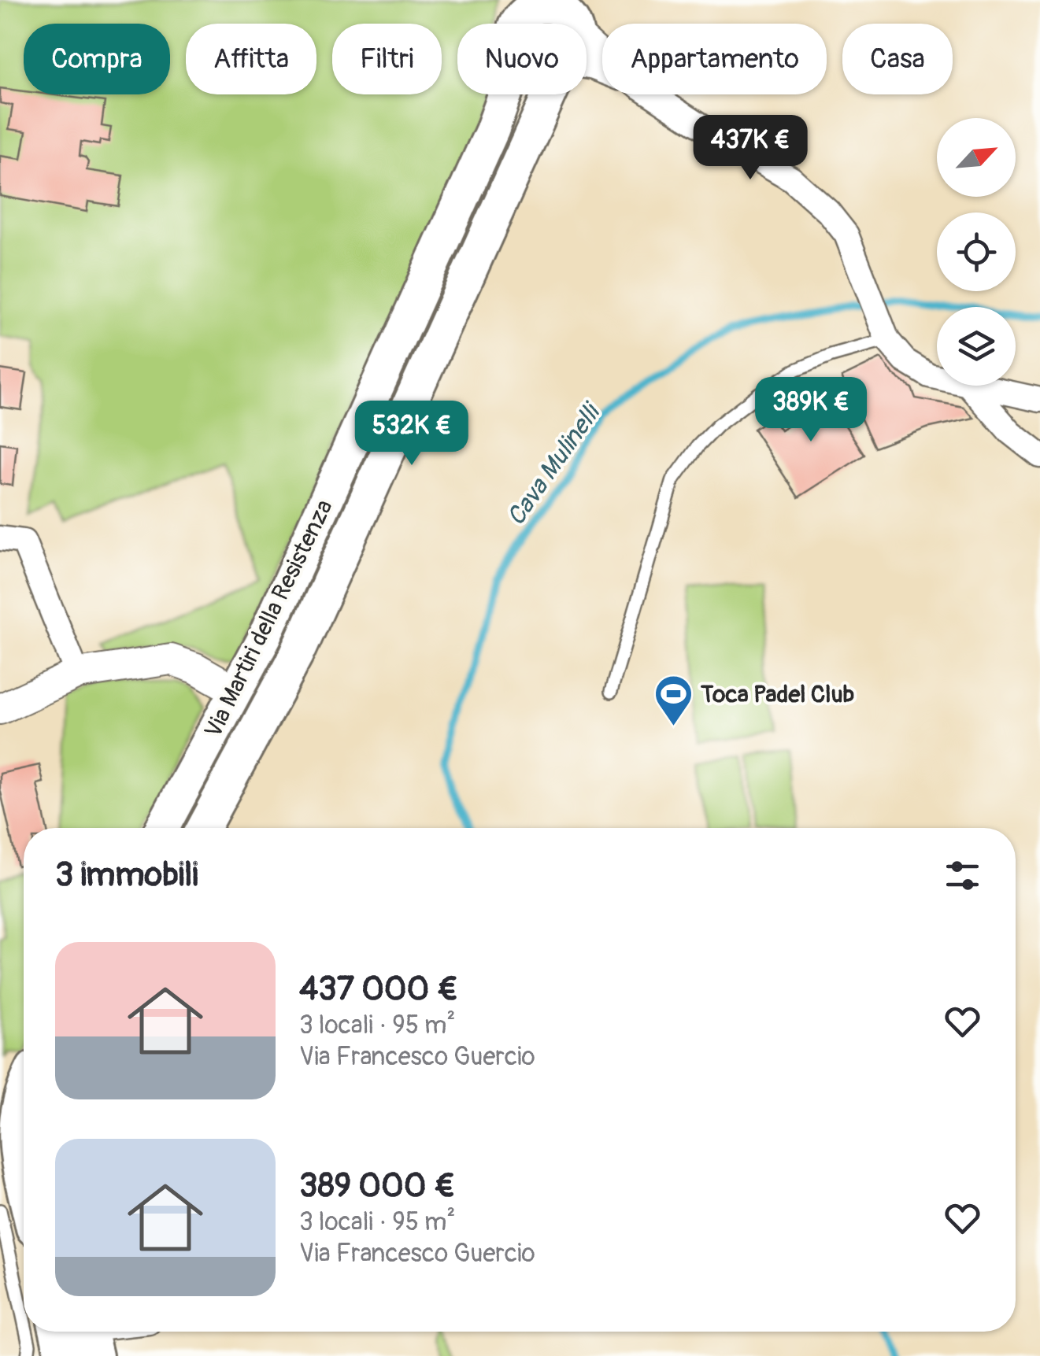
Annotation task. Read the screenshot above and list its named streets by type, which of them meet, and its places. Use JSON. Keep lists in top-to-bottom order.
{
  "streets": {
    "main road": ["Via Martiri della Resistenza"]
  },
  "water": ["Cava Mulinelli"],
  "places": {
    "sports": ["Toca Padel Club"]
  },
  "north": "top right",
  "page": {
    "chip": [
      "Compra",
      "Affitta",
      "Filtri",
      "Nuovo",
      "Appartamento",
      "Casa"
    ],
    "price": ["437K €", "389K €", "532K €"],
    "heading": "3 immobili",
    "list": [
      {
        "name": "437 000 €",
        "note": "3 locali · 95 m² · Via Francesco Guercio"
      },
      {
        "name": "389 000 €",
        "note": "3 locali · 95 m² · Via Francesco Guercio"
      }
    ]
  }
}
